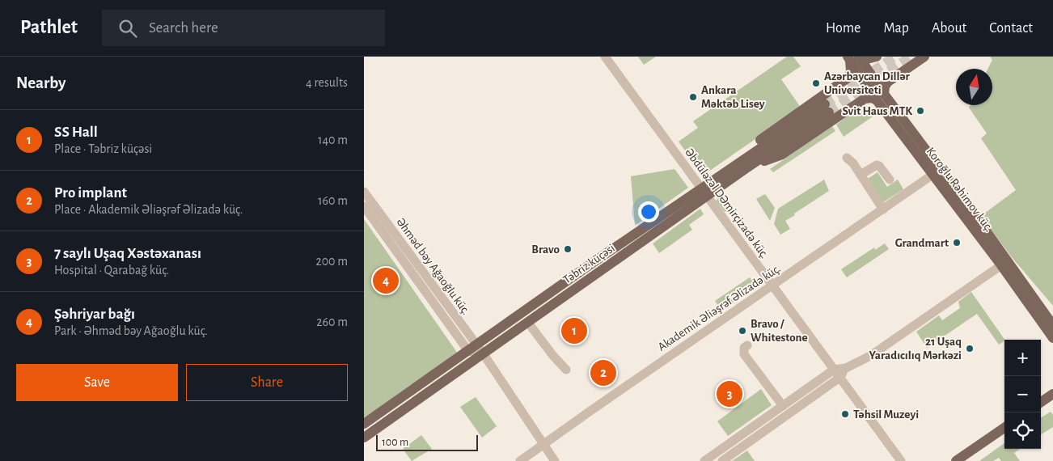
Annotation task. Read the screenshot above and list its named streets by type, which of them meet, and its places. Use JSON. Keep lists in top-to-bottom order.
{
  "streets": {
    "main road": ["Koroğlu Rəhimov küç.", "Təbriz küçəsi"],
    "street": ["Əbdüləzəl DƏmirçizadə küç.", "Əhməd bəy Ağaoğlu küç.", "Akademik Əliəşrəf Əlizadə küç."]
  },
  "crossings": [
    ["Koroğlu Rəhimov küç.", "Akademik Əliəşrəf Əlizadə küç."],
    ["Əbdüləzəl DƏmirçizadə küç.", "Təbriz küçəsi"],
    ["Əbdüləzəl DƏmirçizadə küç.", "Akademik Əliəşrəf Əlizadə küç."],
    ["Təbriz küçəsi", "Əhməd bəy Ağaoğlu küç."],
    ["Əhməd bəy Ağaoğlu küç.", "Akademik Əliəşrəf Əlizadə küç."]
  ],
  "places": [
    "Azərbaycan Dillər Universiteti",
    "Ankara Məktəb Lisey",
    "Svit Haus MTK",
    "Grandmart",
    "Bravo",
    "Bravo / Whitestone",
    "21 Uşaq Yaradıcılıq Mərkəzi",
    "Təhsil Muzeyi"
  ],
  "scale_bar": "100 m",
  "north": "top",
  "page": {
    "header": "Pathlet",
    "search": "Search here",
    "nav": [
      "Home",
      "Map",
      "About",
      "Contact"
    ],
    "heading": ["Nearby", "4 results"],
    "list": [
      {
        "mark": "1",
        "name": "SS Hall",
        "note": "Place · Təbriz küçəsi",
        "value": "140 m"
      },
      {
        "mark": "2",
        "name": "Pro implant",
        "note": "Place · Akademik Əliəşrəf Əlizadə küç.",
        "value": "160 m"
      },
      {
        "mark": "3",
        "name": "7 saylı Uşaq Xəstəxanası",
        "note": "Hospital · Qarabağ küç.",
        "value": "200 m"
      },
      {
        "mark": "4",
        "name": "Şəhriyar bağı",
        "note": "Park · Əhməd bəy Ağaoğlu küç.",
        "value": "260 m"
      }
    ],
    "pins": [
      "4",
      "1",
      "2",
      "3"
    ],
    "map_buttons": ["+", "−"],
    "buttons": ["Save", "Share"],
    "scale": "100 m"
  }
}
